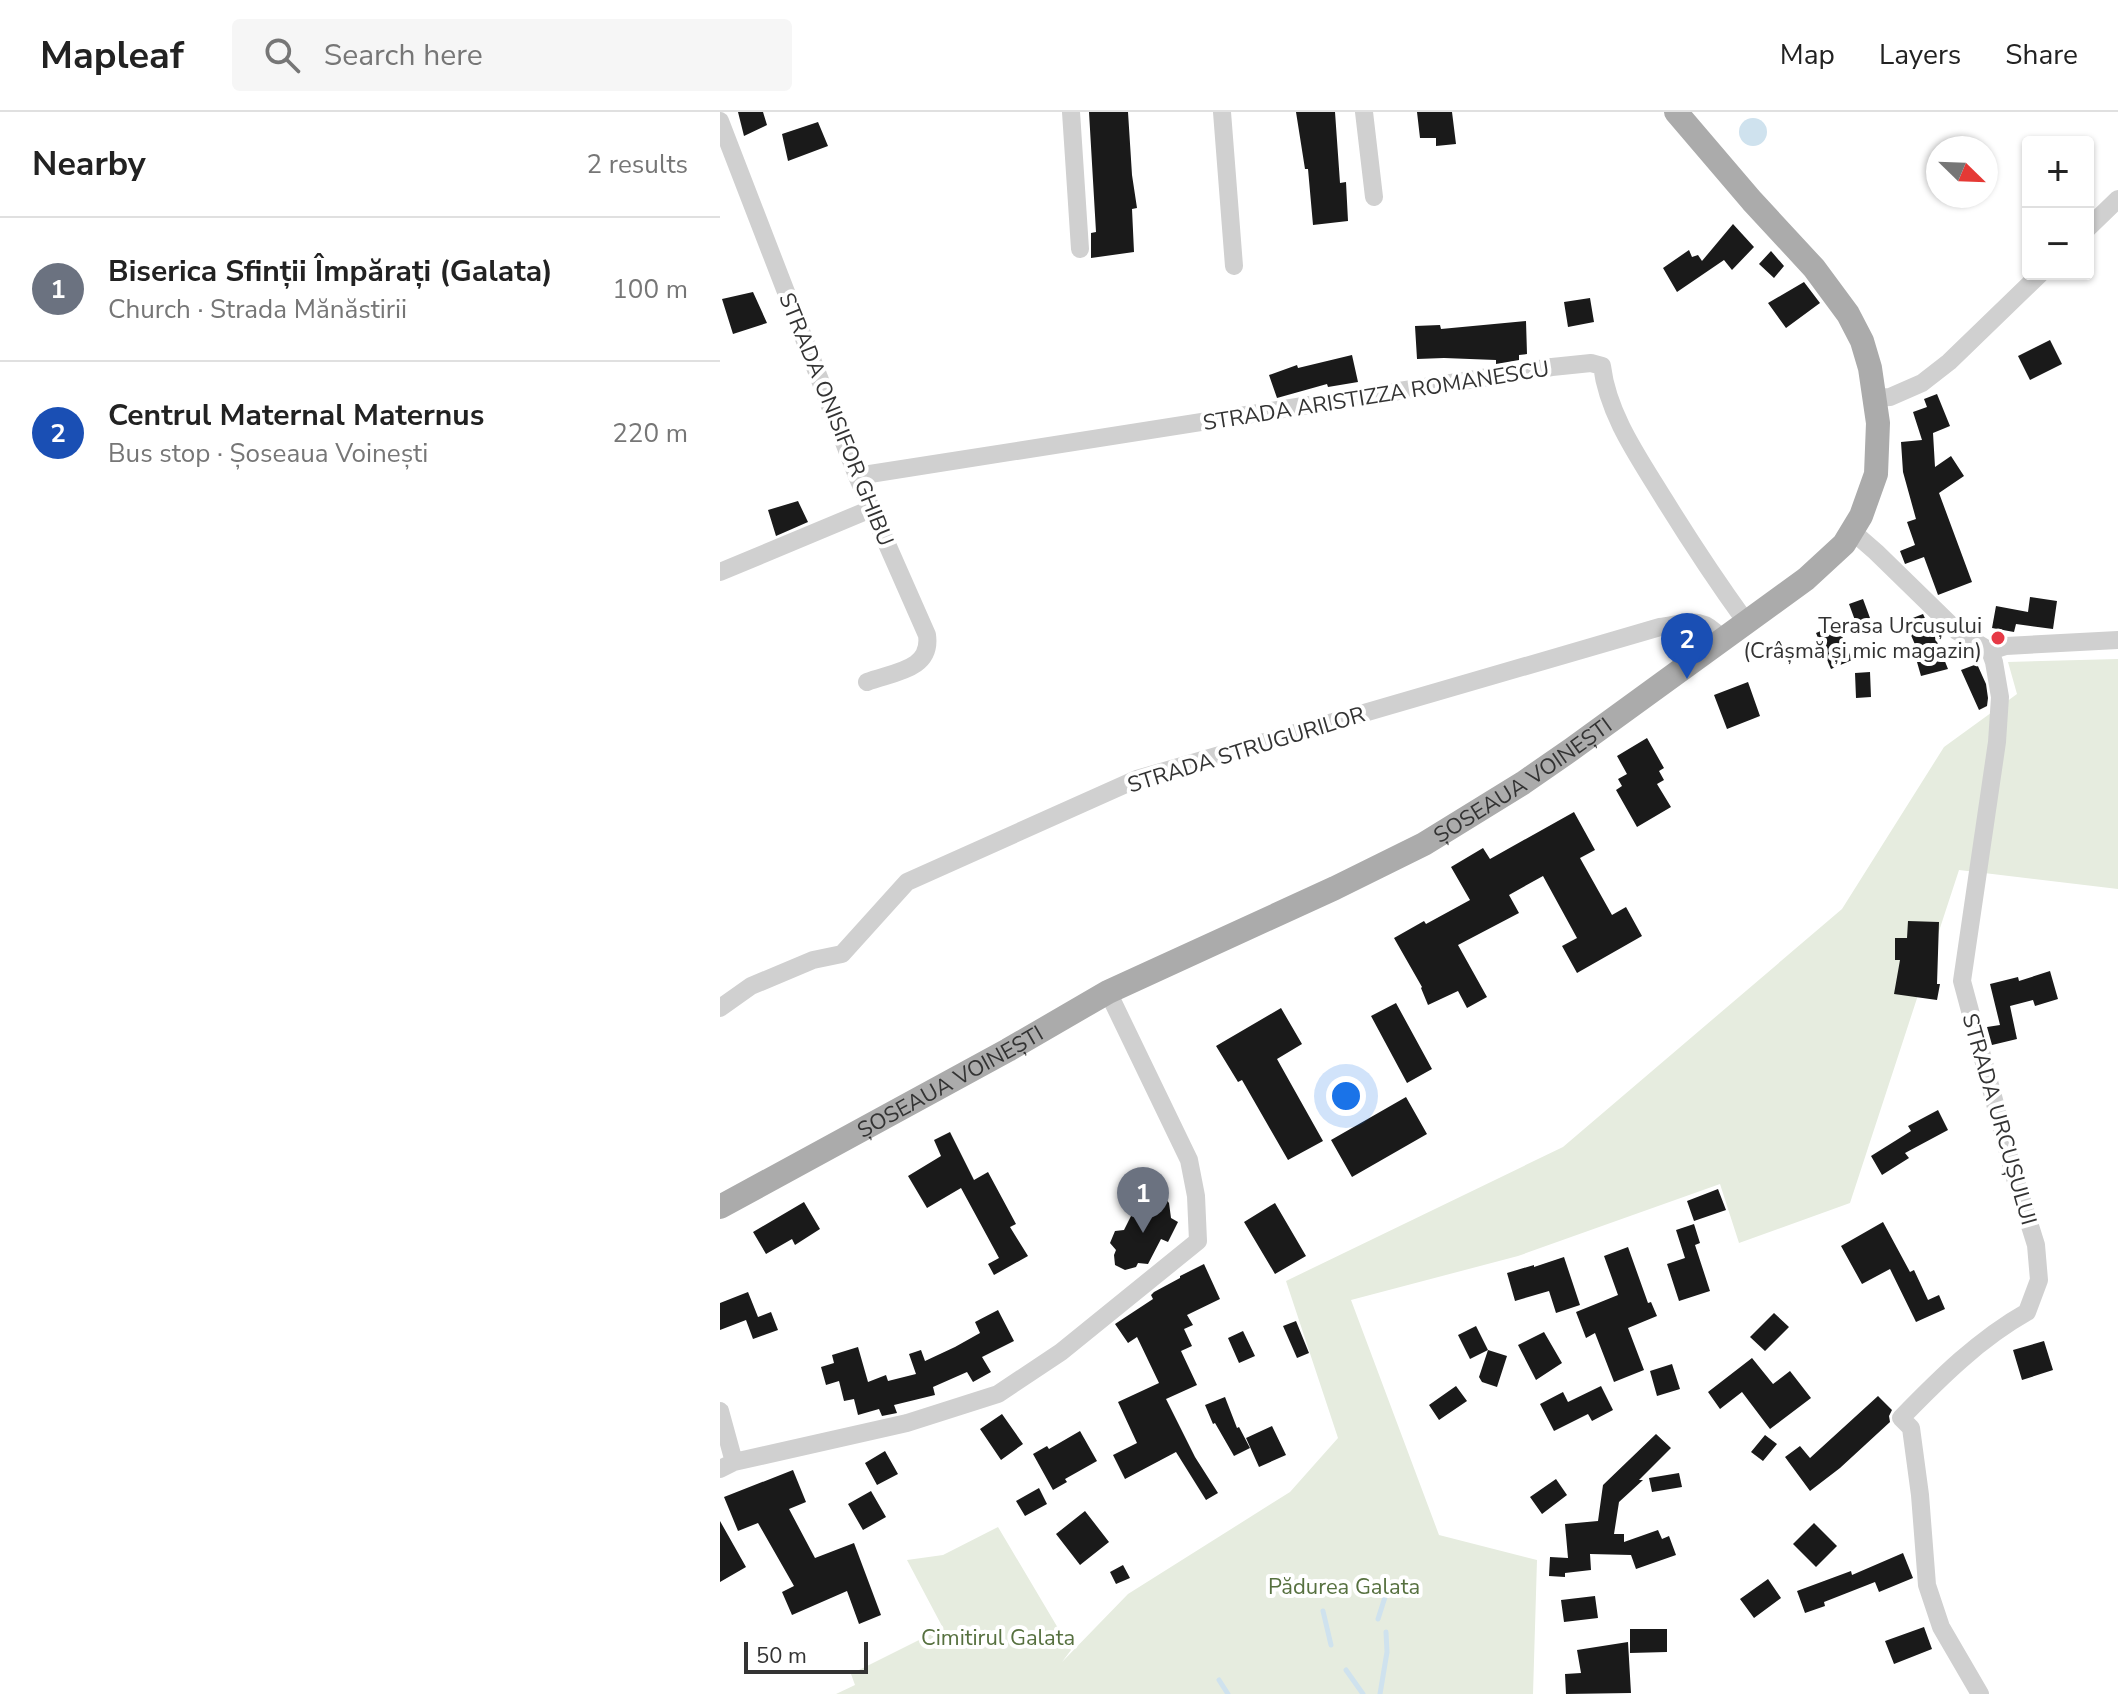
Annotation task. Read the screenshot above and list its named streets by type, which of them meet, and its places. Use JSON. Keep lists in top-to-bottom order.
{
  "streets": {
    "main road": ["ȘOSEAUA VOINEȘTI"],
    "street": [
      "STRADA ARISTIZZA ROMANESCU",
      "STRADA ONISIFOR GHIBU",
      "STRADA STRUGURILOR",
      "STRADA URCUȘULUI"
    ]
  },
  "crossings": [
    ["STRADA ARISTIZZA ROMANESCU", "STRADA ONISIFOR GHIBU"],
    ["STRADA ARISTIZZA ROMANESCU", "ȘOSEAUA VOINEȘTI"],
    ["STRADA STRUGURILOR", "ȘOSEAUA VOINEȘTI"]
  ],
  "parks": ["Pădurea Galata", "Cimitirul Galata"],
  "places": ["Terasa Urcușului (Crâșmă și mic magazin)"],
  "scale_bar": "50 m",
  "north": "bottom right",
  "page": {
    "header": "Mapleaf",
    "search": "Search here",
    "nav": ["Map", "Layers", "Share"],
    "heading": ["Nearby", "2 results"],
    "map_buttons": ["+", "−"],
    "list": [
      {
        "mark": "1",
        "name": "Biserica Sfinții Împărați (Galata)",
        "note": "Church · Strada Mănăstirii",
        "value": "100 m"
      },
      {
        "mark": "2",
        "name": "Centrul Maternal Maternus",
        "note": "Bus stop · Șoseaua Voinești",
        "value": "220 m"
      }
    ],
    "pins": ["2", "1"],
    "scale": "50 m"
  }
}
